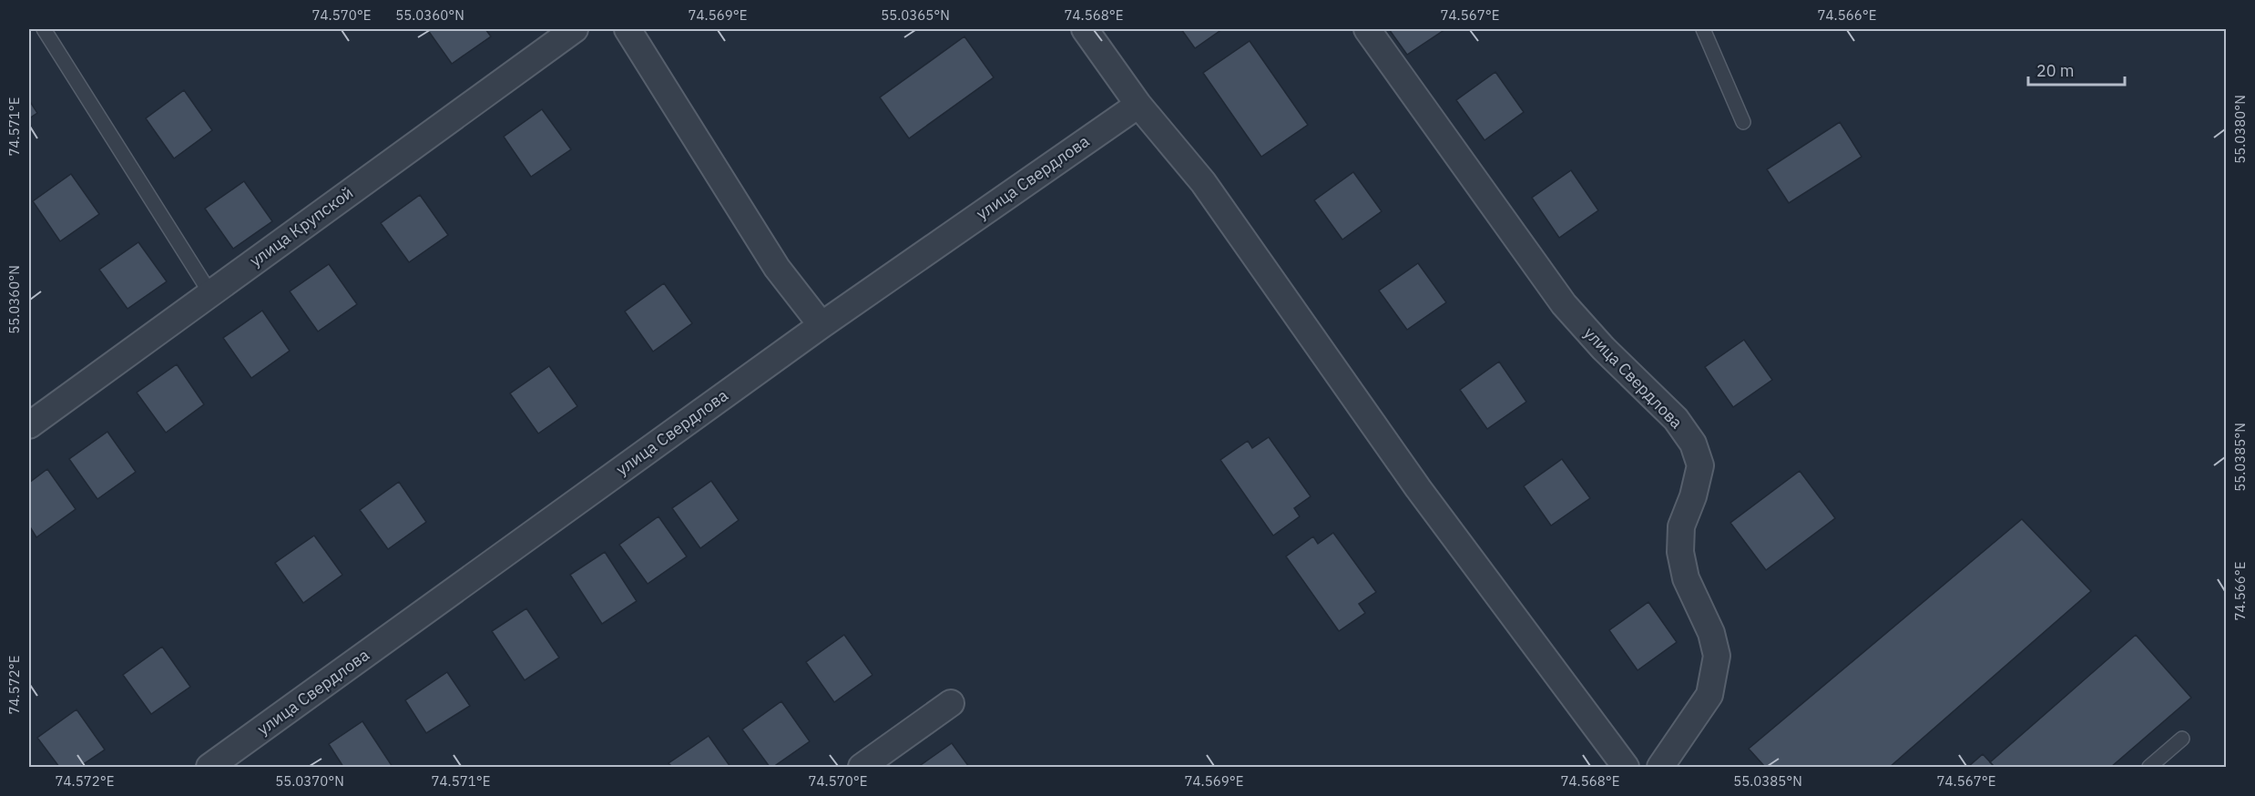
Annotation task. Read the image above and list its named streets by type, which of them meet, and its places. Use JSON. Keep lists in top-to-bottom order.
{
  "streets": {
    "street": ["улица Свердлова", "улица Крупской"]
  },
  "scale_bar": "20 m",
  "coordinates": [
    "74.570°E",
    "55.0360°N",
    "74.569°E",
    "55.0365°N",
    "74.568°E",
    "74.567°E",
    "74.566°E",
    "74.571°E",
    "55.0380°N",
    "55.0385°N",
    "74.572°E",
    "55.0370°N"
  ]
}
